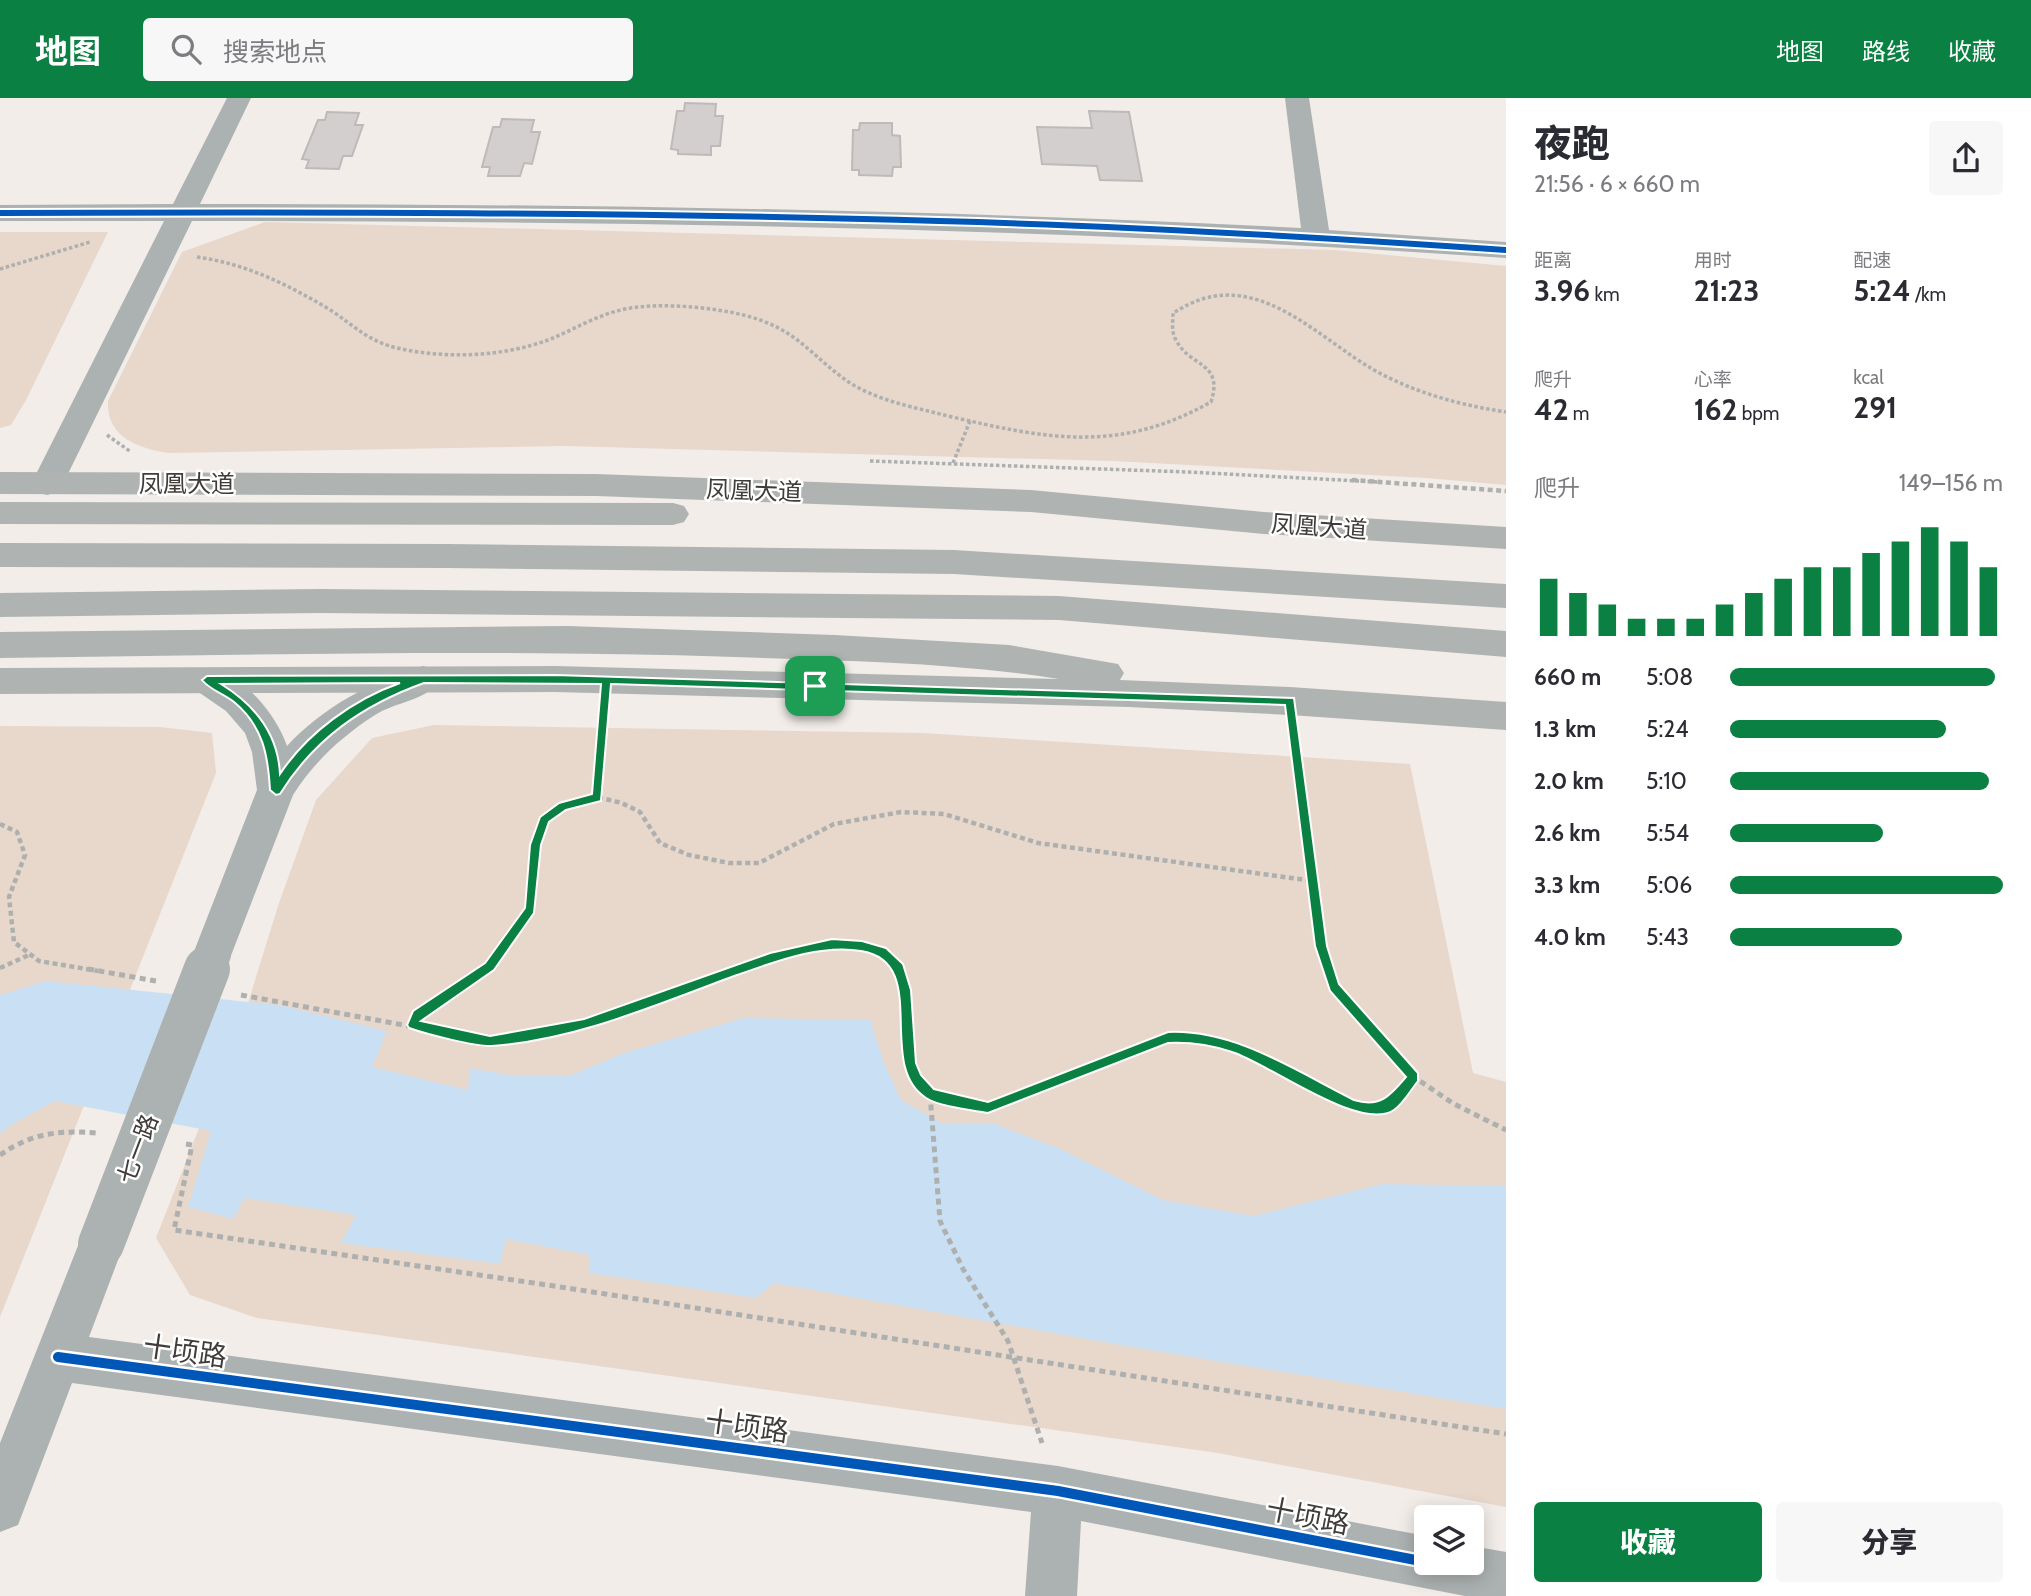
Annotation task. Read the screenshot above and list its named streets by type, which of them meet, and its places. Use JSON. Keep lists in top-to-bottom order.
{
  "streets": {
    "main road": ["凤凰大道"],
    "street": ["七一路", "十顷路"]
  },
  "crossings": [
    ["七一路", "十顷路"]
  ],
  "page": {
    "header": "地图",
    "search": "搜索地点",
    "nav": ["地图", "路线", "收藏"],
    "heading": ["夜跑", "21:56 · 6 × 660 m"],
    "stats": [
      ["距离", "3.96 km"],
      ["用时", "21:23"],
      ["配速", "5:24 /km"],
      ["爬升", "42 m"],
      ["心率", "162 bpm"],
      ["kcal", "291"]
    ],
    "chart": ["爬升", "149–156 m"],
    "list": [
      {
        "name": "660 m",
        "note": "5:08"
      },
      {
        "name": "1.3 km",
        "note": "5:24"
      },
      {
        "name": "2.0 km",
        "note": "5:10"
      },
      {
        "name": "2.6 km",
        "note": "5:54"
      },
      {
        "name": "3.3 km",
        "note": "5:06"
      },
      {
        "name": "4.0 km",
        "note": "5:43"
      }
    ],
    "buttons": ["收藏", "分享"]
  }
}
